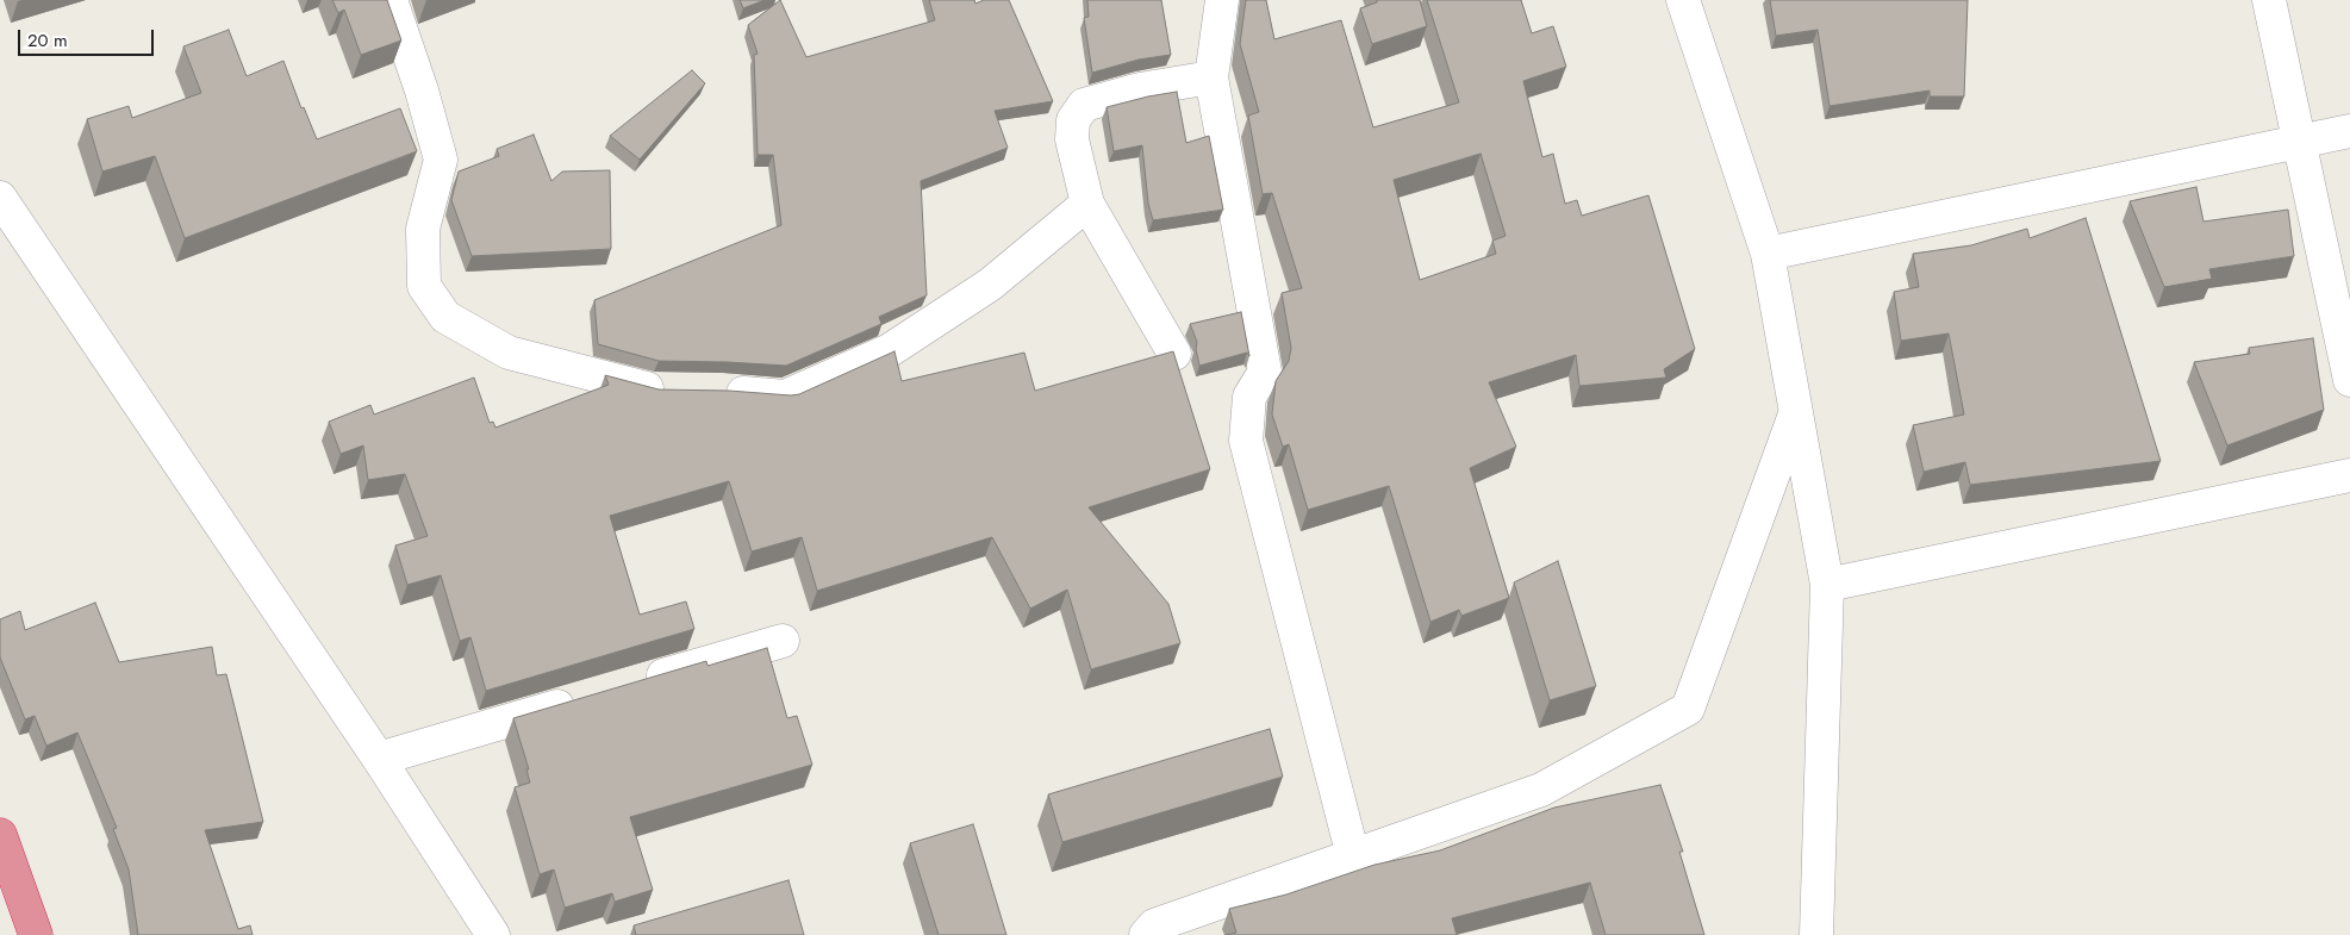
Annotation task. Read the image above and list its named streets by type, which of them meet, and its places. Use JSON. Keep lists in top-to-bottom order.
{
  "scale_bar": "20 m"
}
